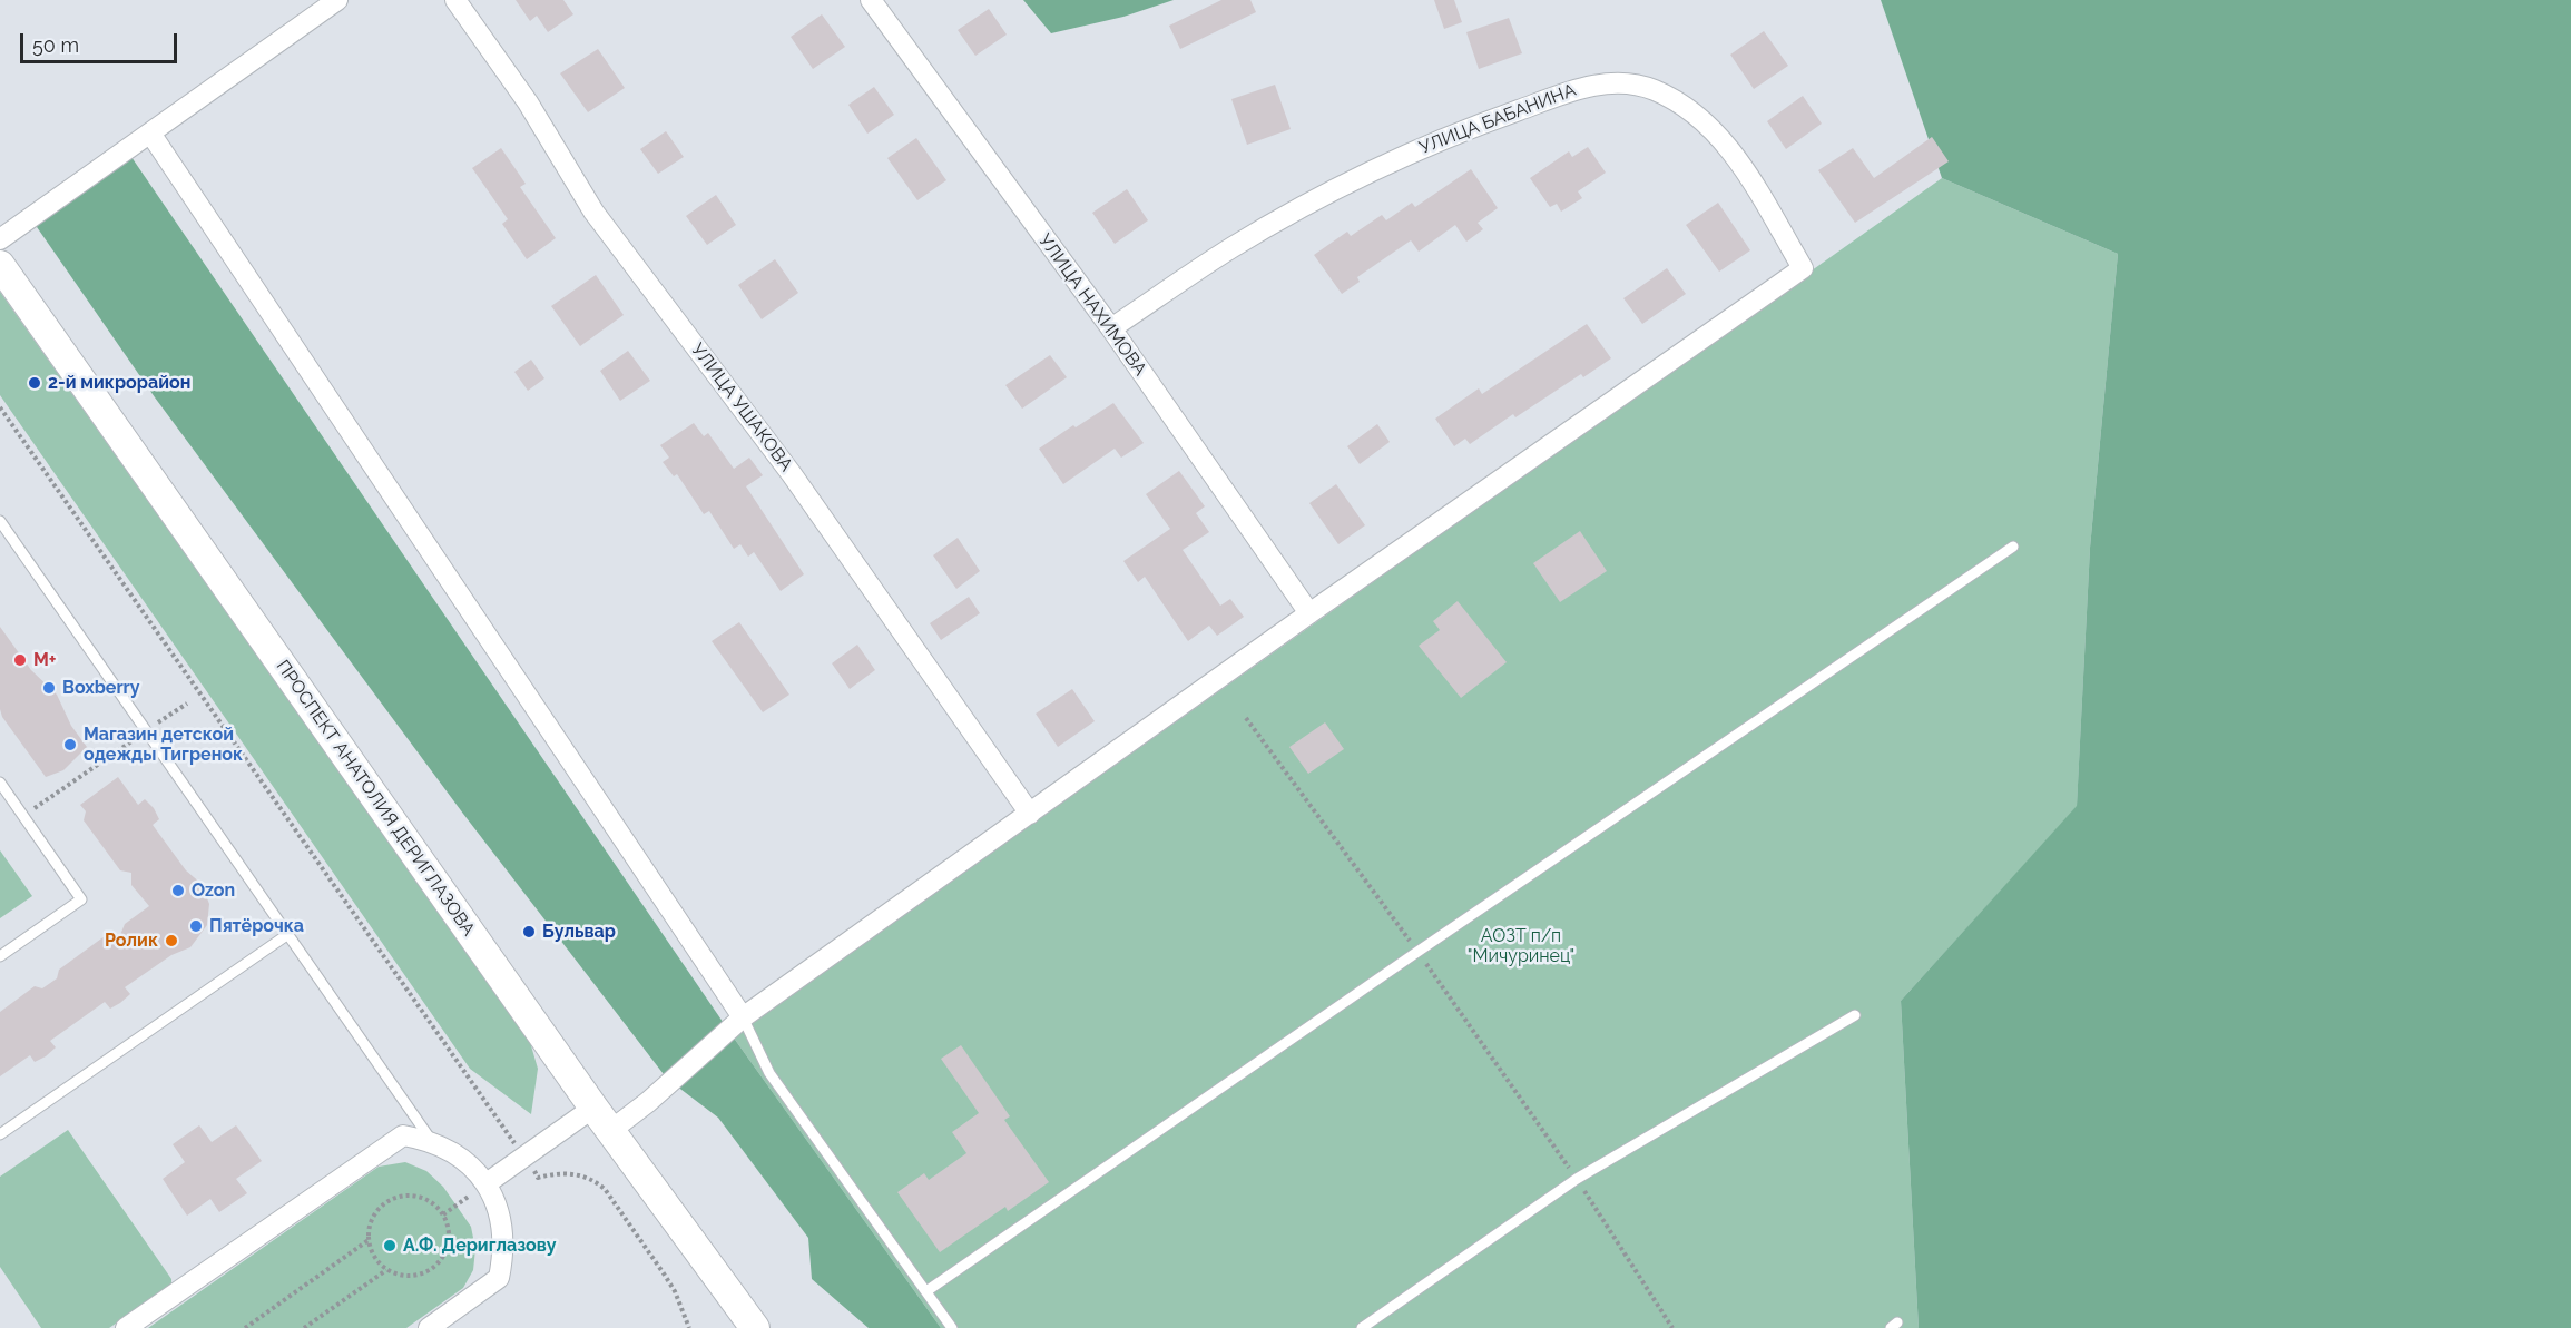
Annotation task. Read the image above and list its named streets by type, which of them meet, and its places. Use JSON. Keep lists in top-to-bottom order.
{
  "streets": {
    "main road": ["ПРОСПЕКТ АНАТОЛИЯ ДЕРИГЛАЗОВА"],
    "street": ["УЛИЦА БАБАНИНА", "УЛИЦА НАХИМОВА", "УЛИЦА УШАКОВА"]
  },
  "crossings": [
    ["УЛИЦА БАБАНИНА", "УЛИЦА НАХИМОВА"]
  ],
  "parks": ["АОЗТ п/п \"Мичуринец\""],
  "places": [
    "2-й микрорайон",
    "М+",
    "Boxberry",
    "Магазин детской одежды Тигренок",
    "Ozon",
    "Пятёрочка",
    "Бульвар",
    "Ролик",
    "А.Ф. Дериглазову"
  ],
  "scale_bar": "50 m"
}
